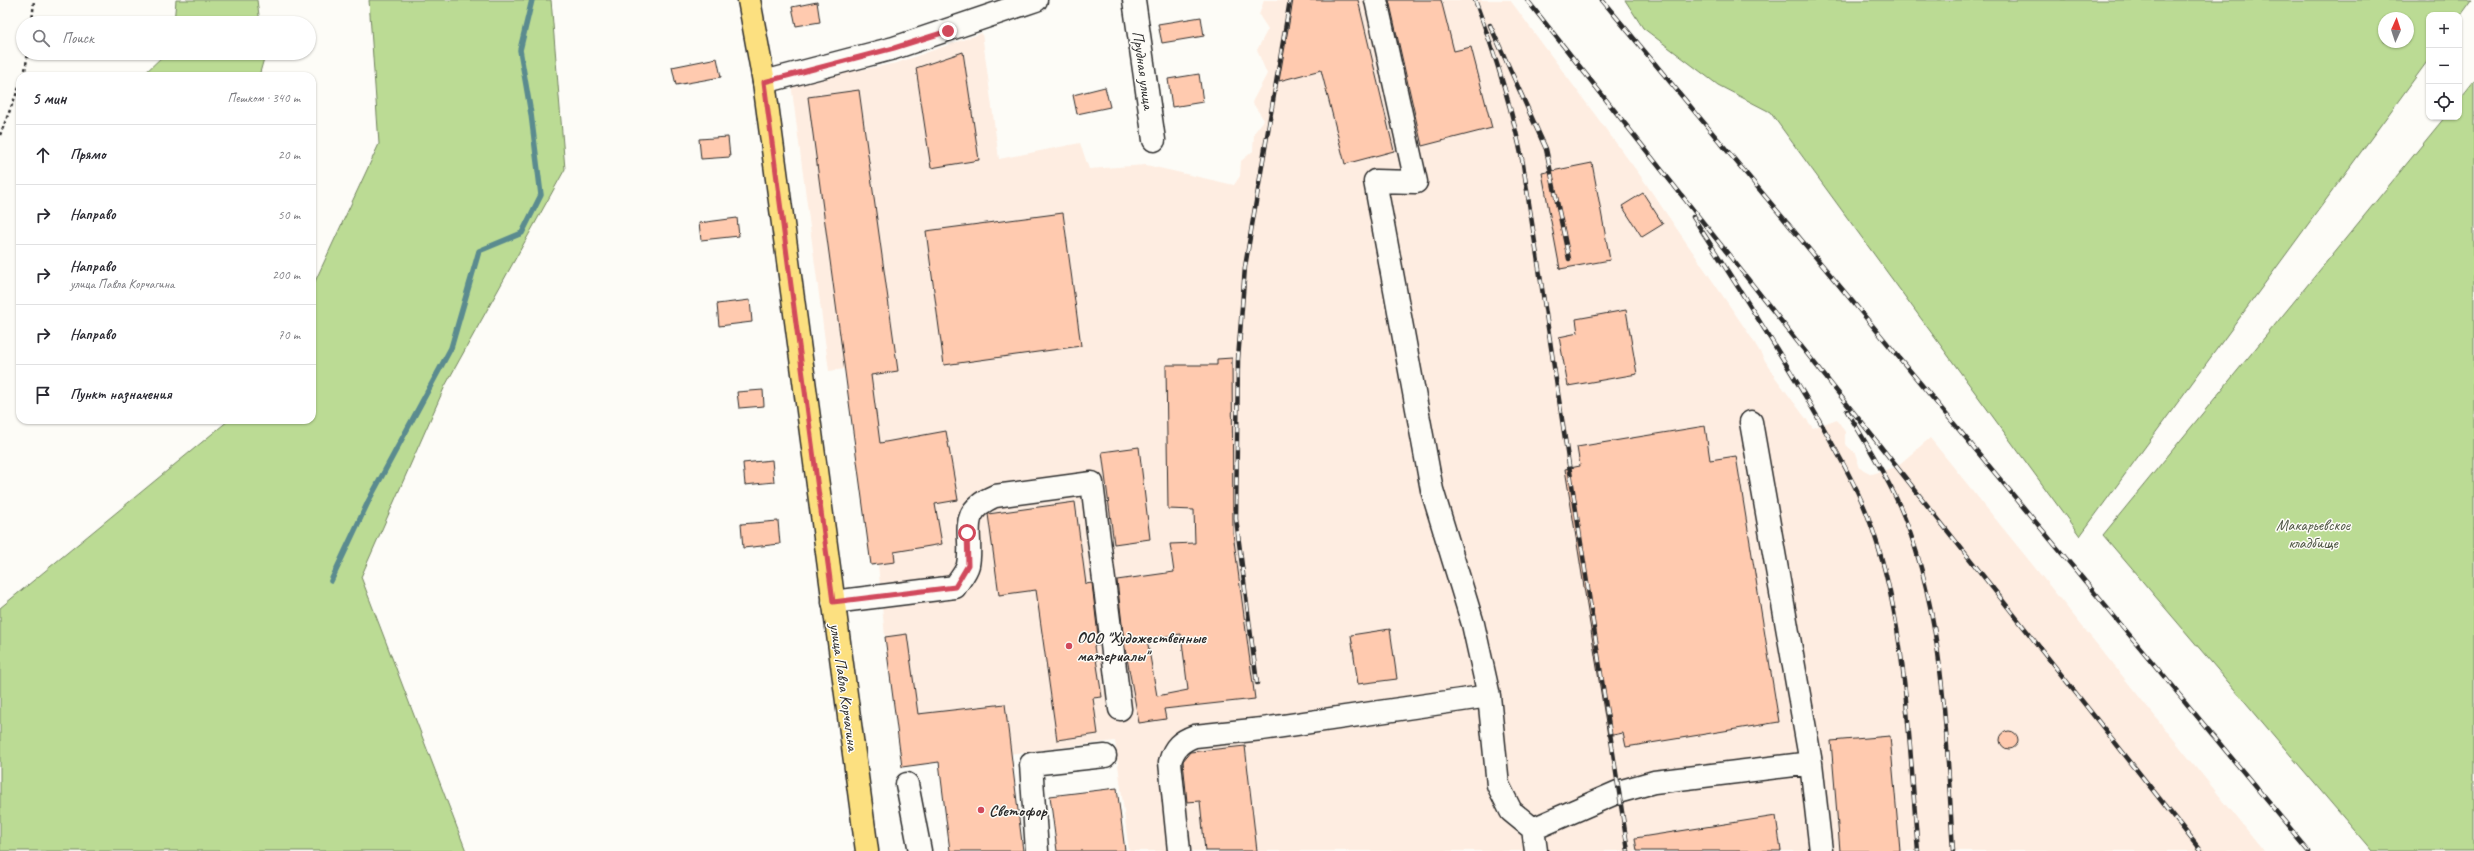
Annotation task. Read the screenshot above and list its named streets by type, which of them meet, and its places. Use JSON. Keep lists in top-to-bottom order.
{
  "streets": {
    "main road": ["улица Павла Корчагина"],
    "street": ["Прудная улица"]
  },
  "parks": ["Макарьевское кладбище"],
  "places": ["ООО \"Художественные материалы\"", "Светофор"],
  "north": "top",
  "page": {
    "map_buttons": ["+", "−"],
    "search": "Поиск",
    "heading": ["5 мин", "Пешком · 340 m"],
    "list": [
      ["Прямо", "20 m"],
      ["Направо", "50 m"],
      ["Направо", "улица Павла Корчагина", "200 m"],
      ["Направо", "70 m"],
      "Пункт назначения"
    ]
  }
}
